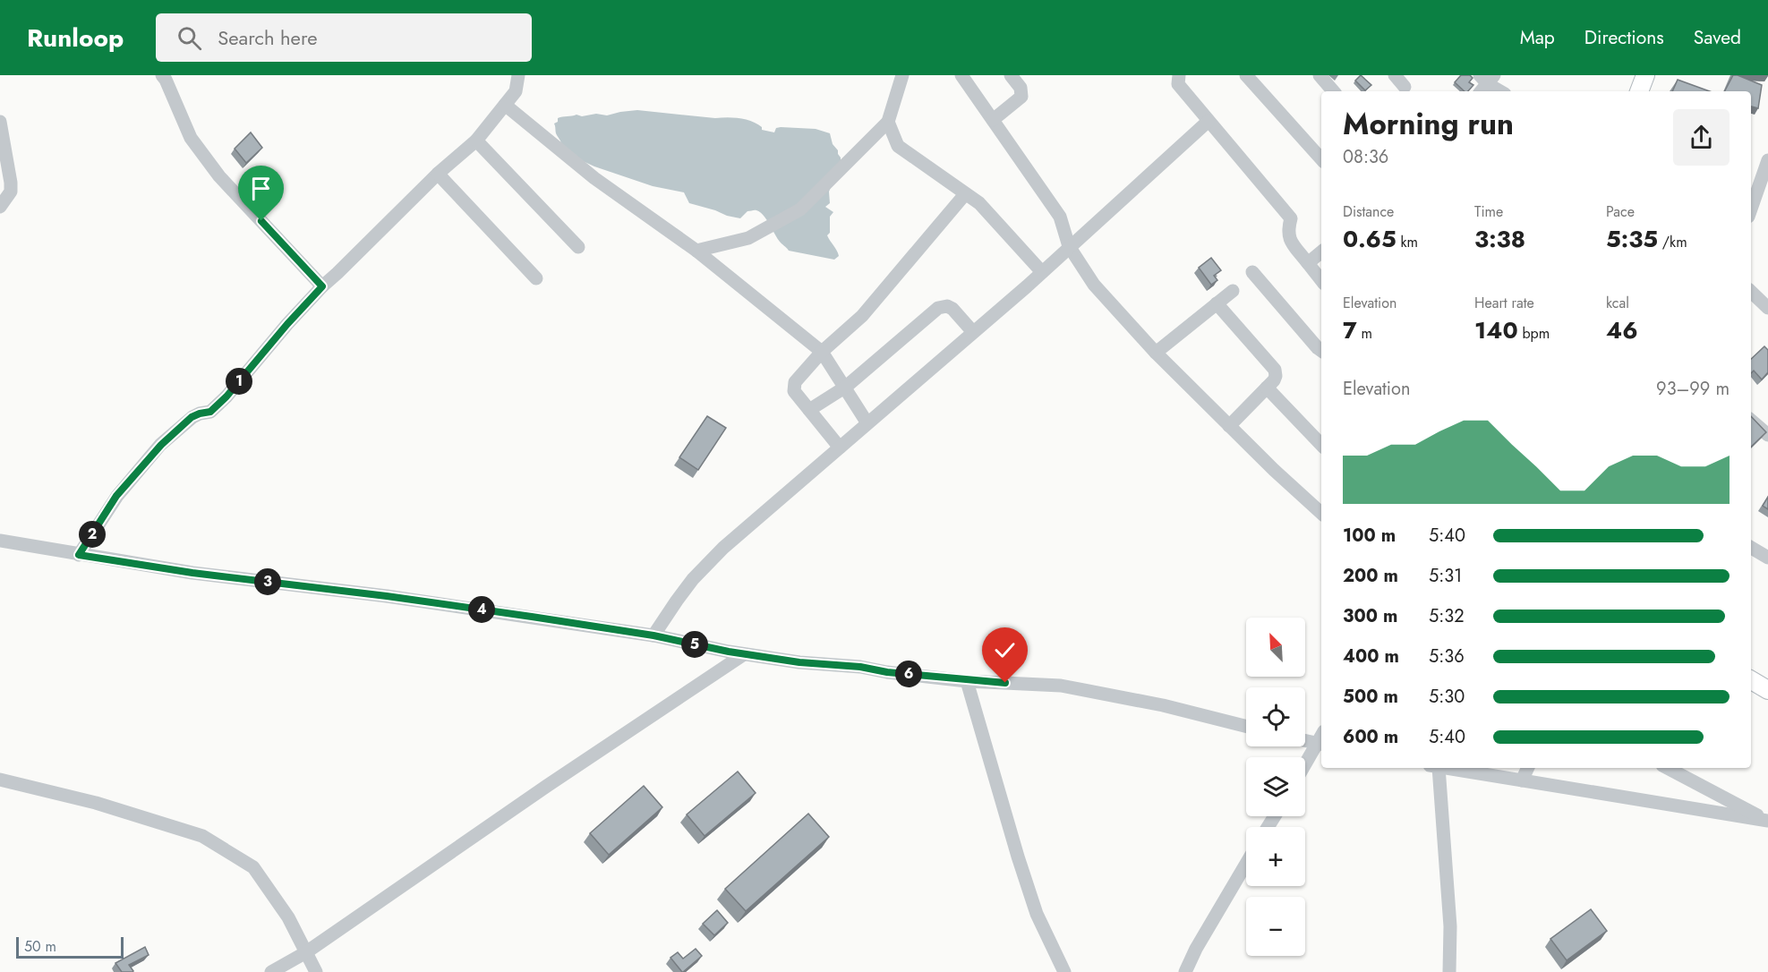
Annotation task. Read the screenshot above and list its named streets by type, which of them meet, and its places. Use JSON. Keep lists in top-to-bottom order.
{
  "scale_bar": "50 m",
  "north": "top left",
  "page": {
    "header": "Runloop",
    "search": "Search here",
    "nav": ["Map", "Directions", "Saved"],
    "heading": ["Morning run", "08:36"],
    "stats": [
      ["Distance", "0.65 km"],
      ["Time", "3:38"],
      ["Pace", "5:35 /km"],
      ["Elevation", "7 m"],
      ["Heart rate", "140 bpm"],
      ["kcal", "46"]
    ],
    "chart": ["Elevation", "93–99 m"],
    "pins": [
      "1",
      "2",
      "3",
      "4",
      "5",
      "6"
    ],
    "list": [
      {
        "name": "100 m",
        "note": "5:40"
      },
      {
        "name": "200 m",
        "note": "5:31"
      },
      {
        "name": "300 m",
        "note": "5:32"
      },
      {
        "name": "400 m",
        "note": "5:36"
      },
      {
        "name": "500 m",
        "note": "5:30"
      },
      {
        "name": "600 m",
        "note": "5:40"
      }
    ],
    "map_buttons": ["+", "−"],
    "scale": "50 m"
  }
}
